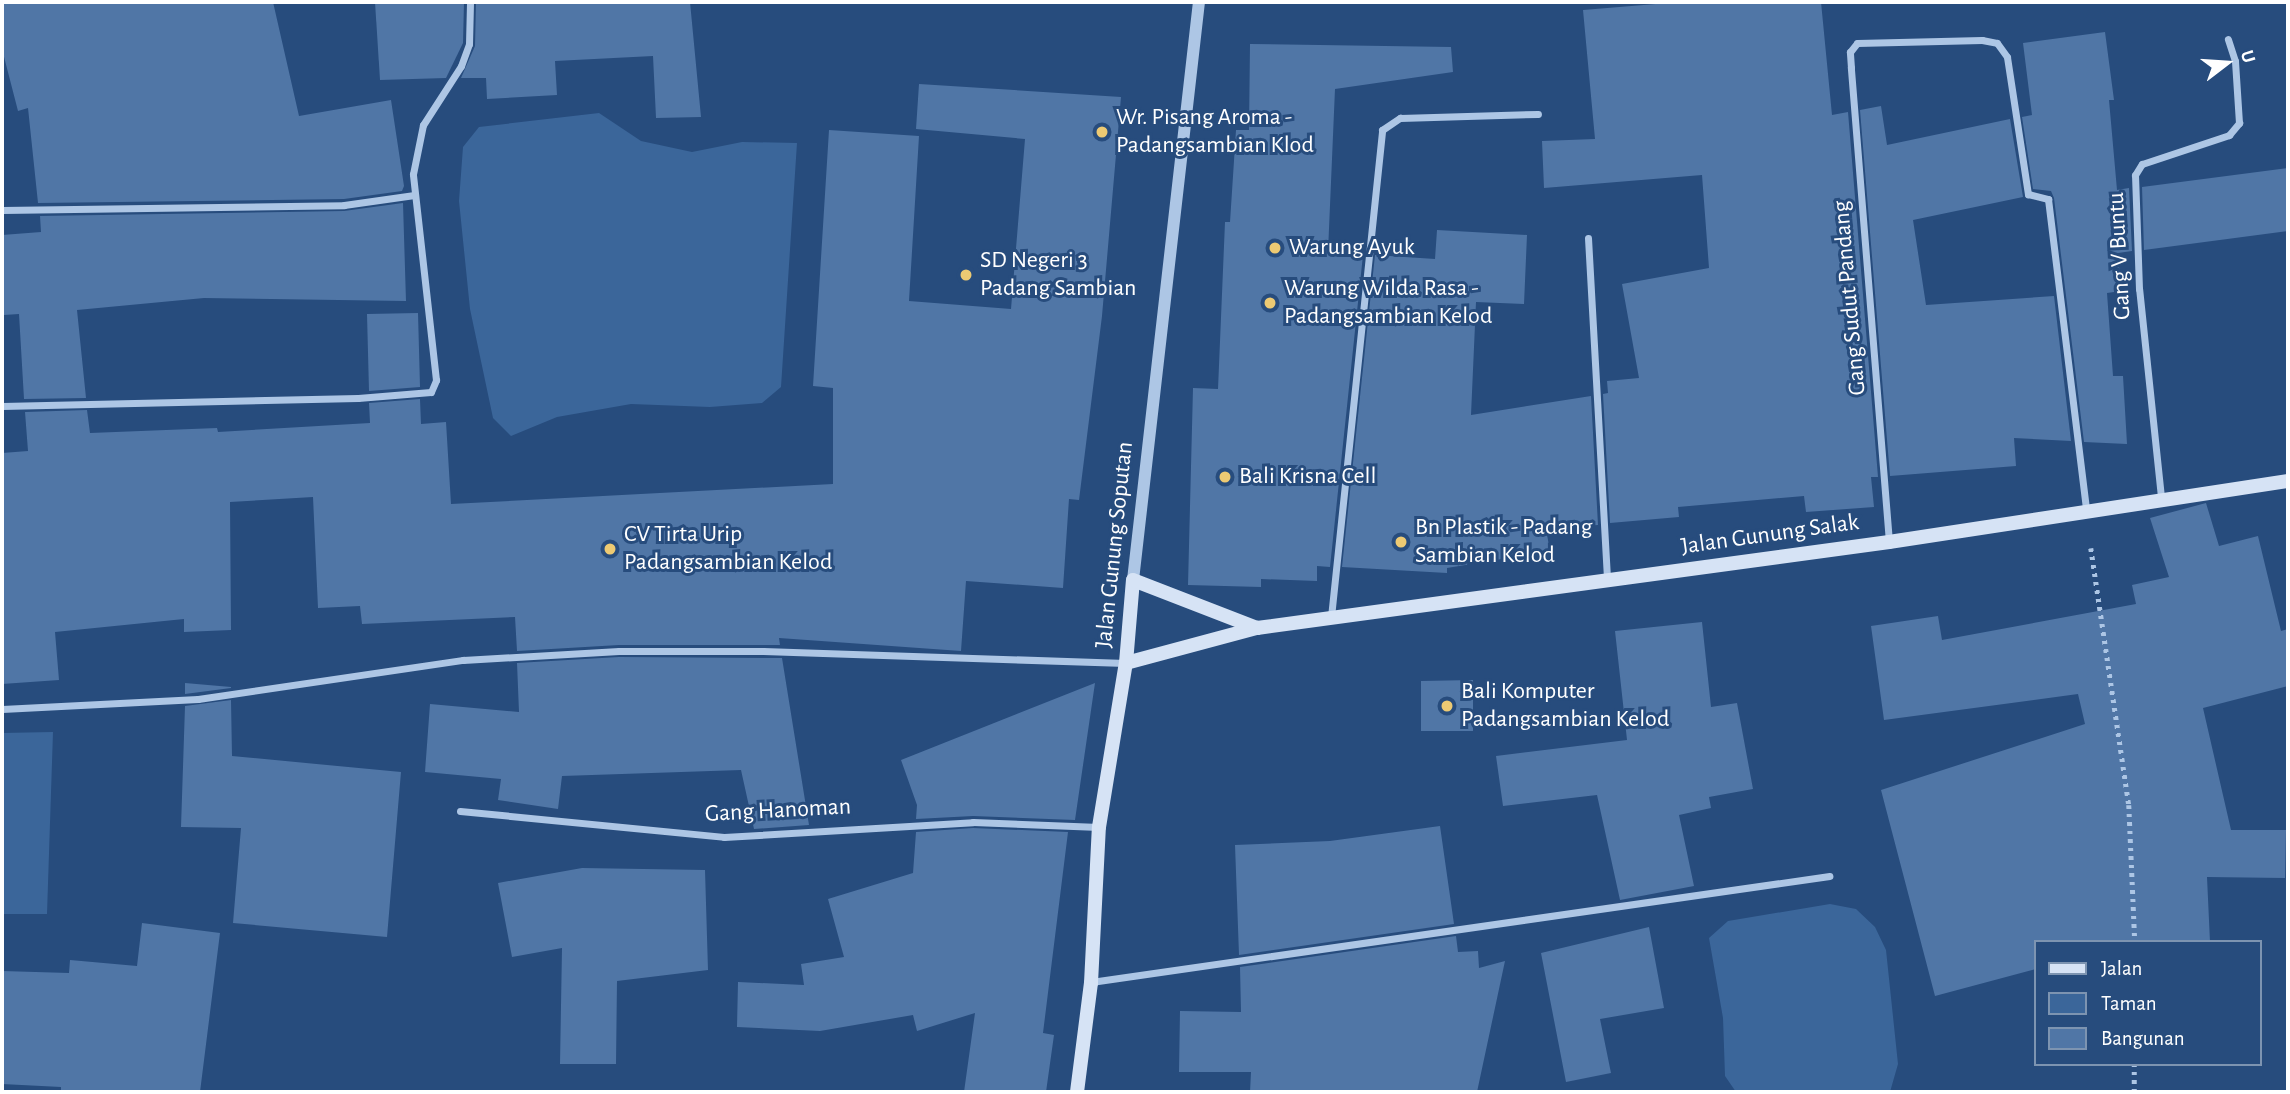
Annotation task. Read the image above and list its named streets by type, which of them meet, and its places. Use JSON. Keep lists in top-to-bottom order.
{
  "streets": {
    "main road": ["Jalan Gunung Salak", "Jalan Gunung Soputan"],
    "street": ["Gang V Buntu", "Gang Sudut Pandang", "Gang Hanoman"]
  },
  "crossings": [
    ["Gang V Buntu", "Jalan Gunung Salak"],
    ["Gang Sudut Pandang", "Jalan Gunung Salak"],
    ["Jalan Gunung Salak", "Jalan Gunung Soputan"],
    ["Jalan Gunung Soputan", "Gang Hanoman"]
  ],
  "places": [
    "Wr. Pisang Aroma - Padangsambian Klod",
    "Warung Ayuk",
    "SD Negeri 3 Padang Sambian",
    "Warung Wilda Rasa - Padangsambian Kelod",
    "Bali Krisna Cell",
    "Bn Plastik - Padang Sambian Kelod",
    "CV Tirta Urip Padangsambian Kelod",
    "Bali Komputer Padangsambian Kelod"
  ],
  "legend": ["Jalan", "Taman", "Bangunan"],
  "north": "right"
}
